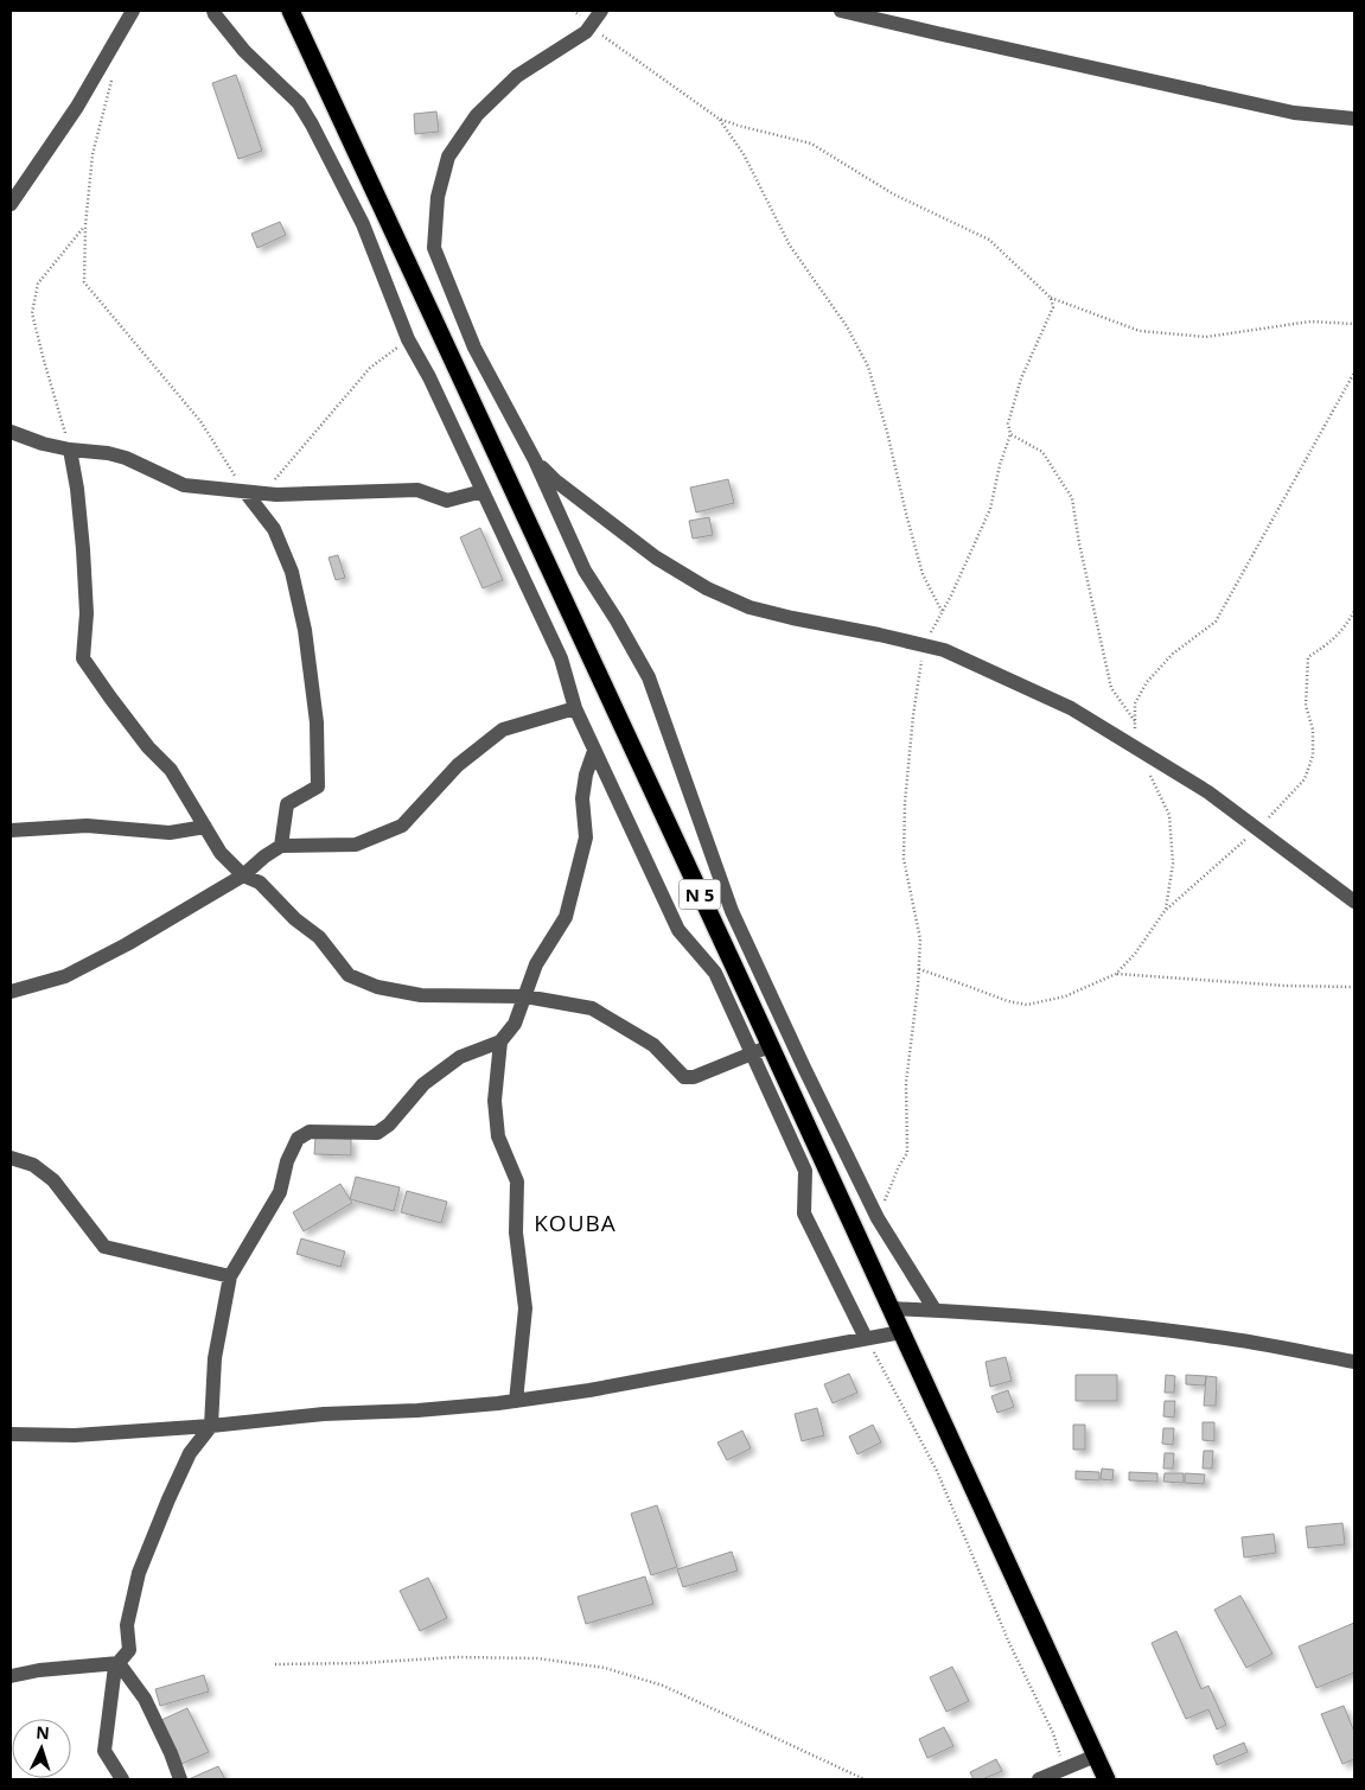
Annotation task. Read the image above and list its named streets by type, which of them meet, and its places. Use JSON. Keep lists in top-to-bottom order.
{
  "streets": {
    "highway": ["N 5"]
  },
  "districts": ["KOUBA"],
  "north": "top"
}
